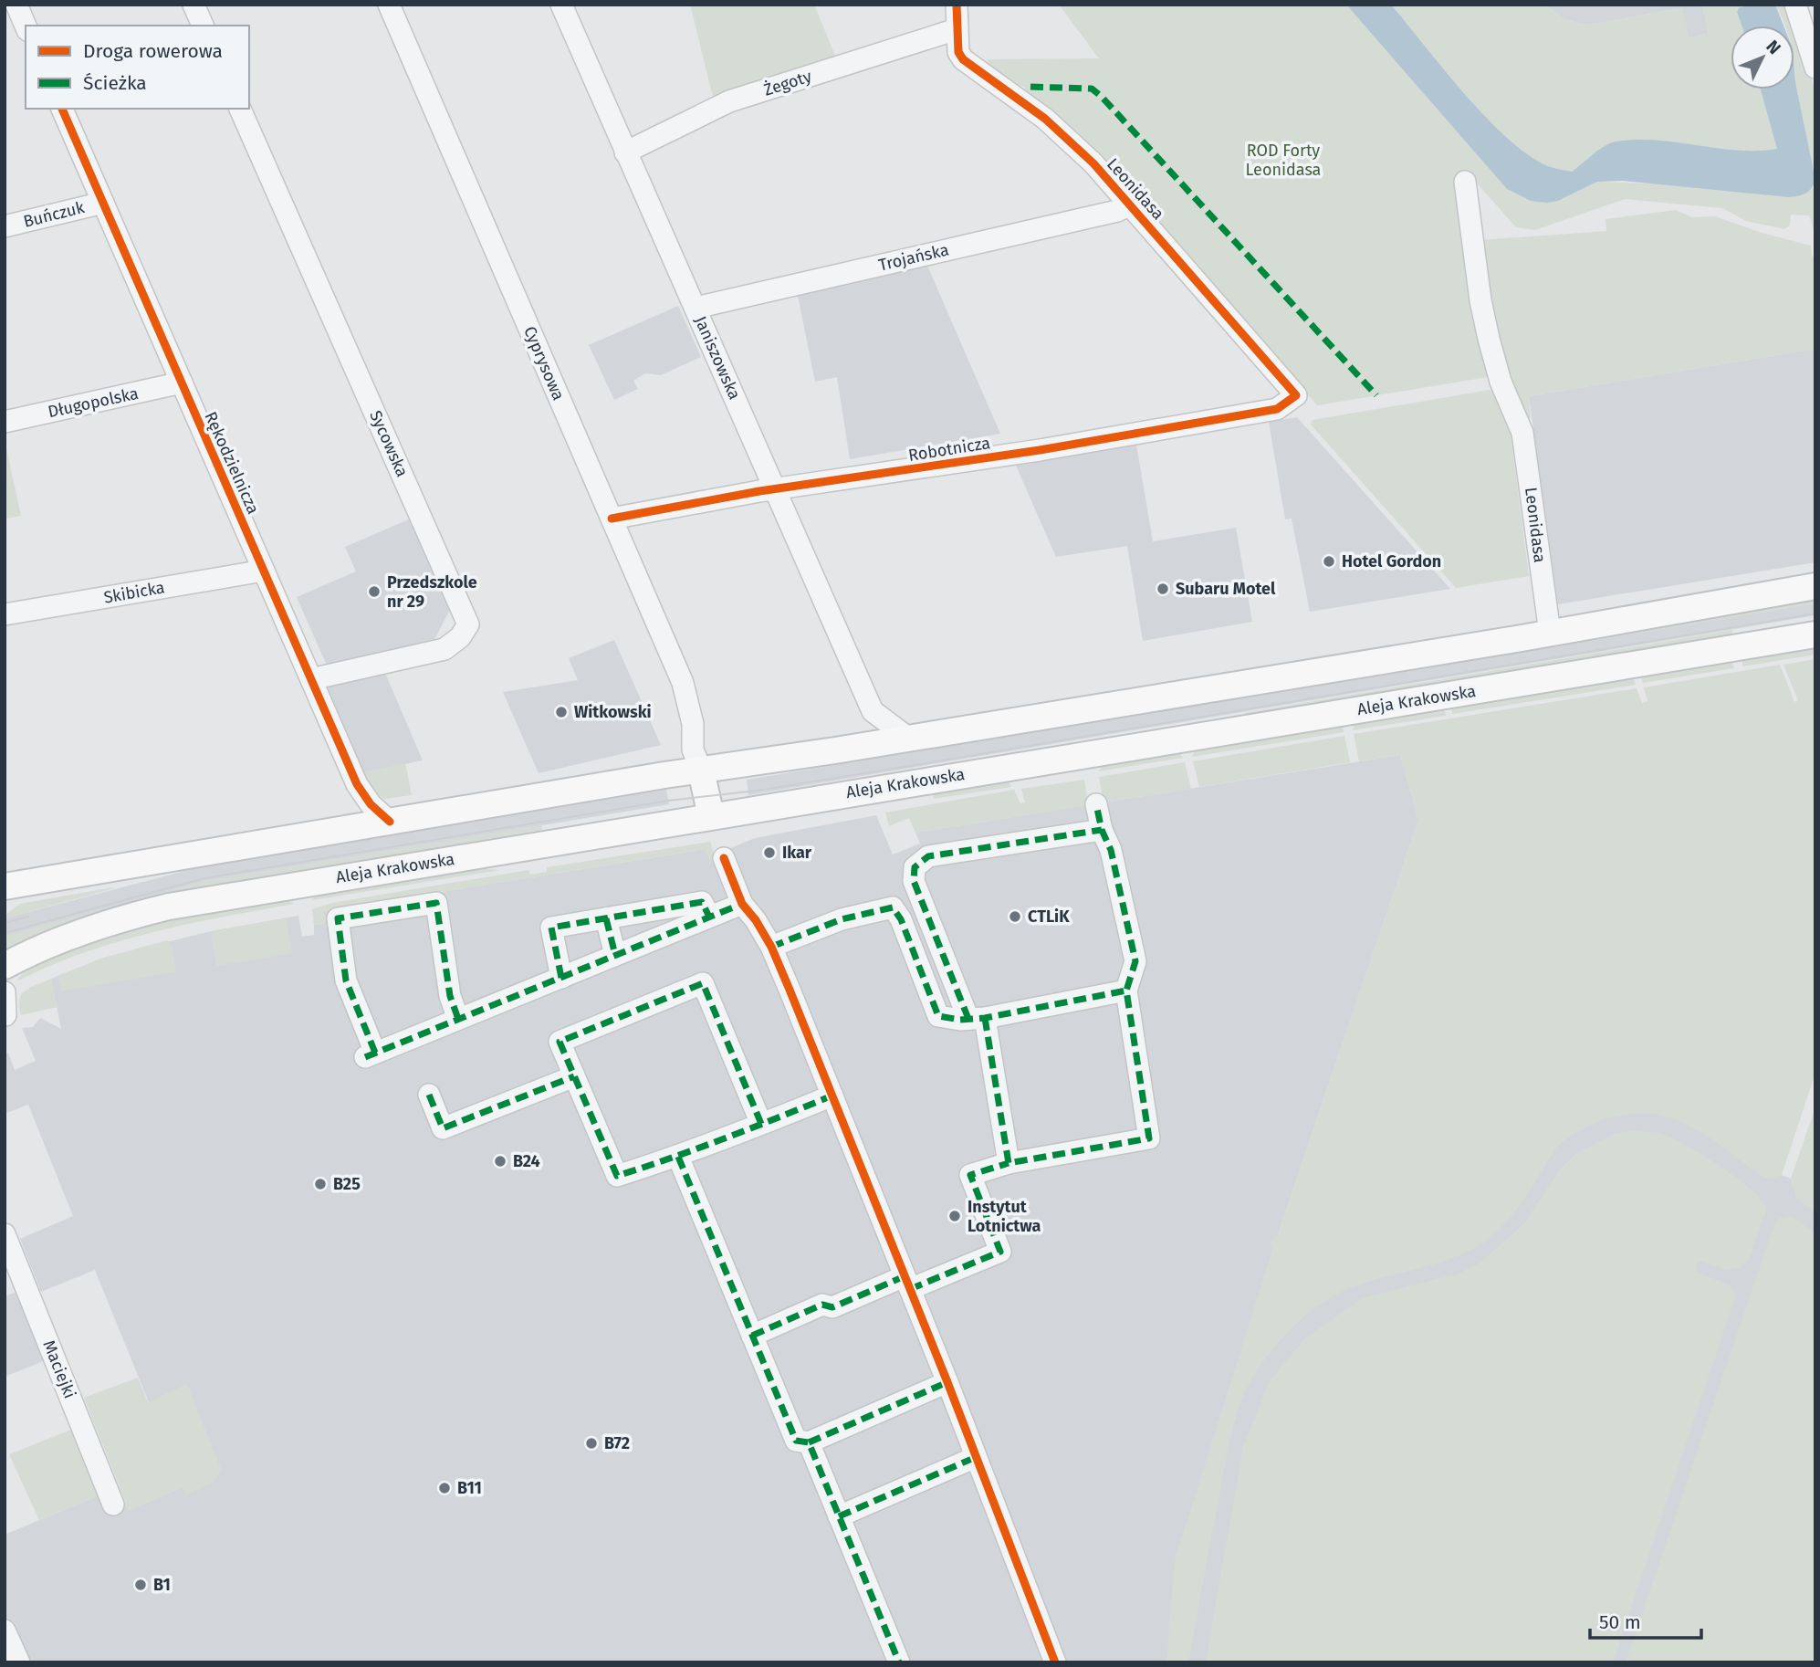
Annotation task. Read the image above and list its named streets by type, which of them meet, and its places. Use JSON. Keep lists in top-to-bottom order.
{
  "streets": {
    "main road": ["Aleja Krakowska"],
    "street": [
      "Żegoty",
      "Leonidasa",
      "Buńczuk",
      "Trojańska",
      "Janiszowska",
      "Cyprysowa",
      "Długopolska",
      "Sycowska",
      "Robotnicza",
      "Rękodzielnicza",
      "Skibicka",
      "Maciejki"
    ]
  },
  "crossings": [
    ["Żegoty", "Leonidasa"],
    ["Żegoty", "Janiszowska"],
    ["Leonidasa", "Trojańska"],
    ["Leonidasa", "Robotnicza"],
    ["Buńczuk", "Rękodzielnicza"],
    ["Trojańska", "Janiszowska"],
    ["Janiszowska", "Robotnicza"],
    ["Cyprysowa", "Robotnicza"],
    ["Długopolska", "Rękodzielnicza"],
    ["Sycowska", "Rękodzielnicza"],
    ["Rękodzielnicza", "Skibicka"]
  ],
  "parks": ["ROD Forty Leonidasa"],
  "places": [
    "Hotel Gordon",
    "Subaru Motel",
    "Przedszkole nr 29",
    "Witkowski",
    "Ikar",
    "CTLiK",
    "B24",
    "B25",
    "Instytut Lotnictwa",
    "B72",
    "B11",
    "B1"
  ],
  "legend": ["Droga rowerowa", "Ścieżka"],
  "scale_bar": "50 m",
  "north": "top right"
}
